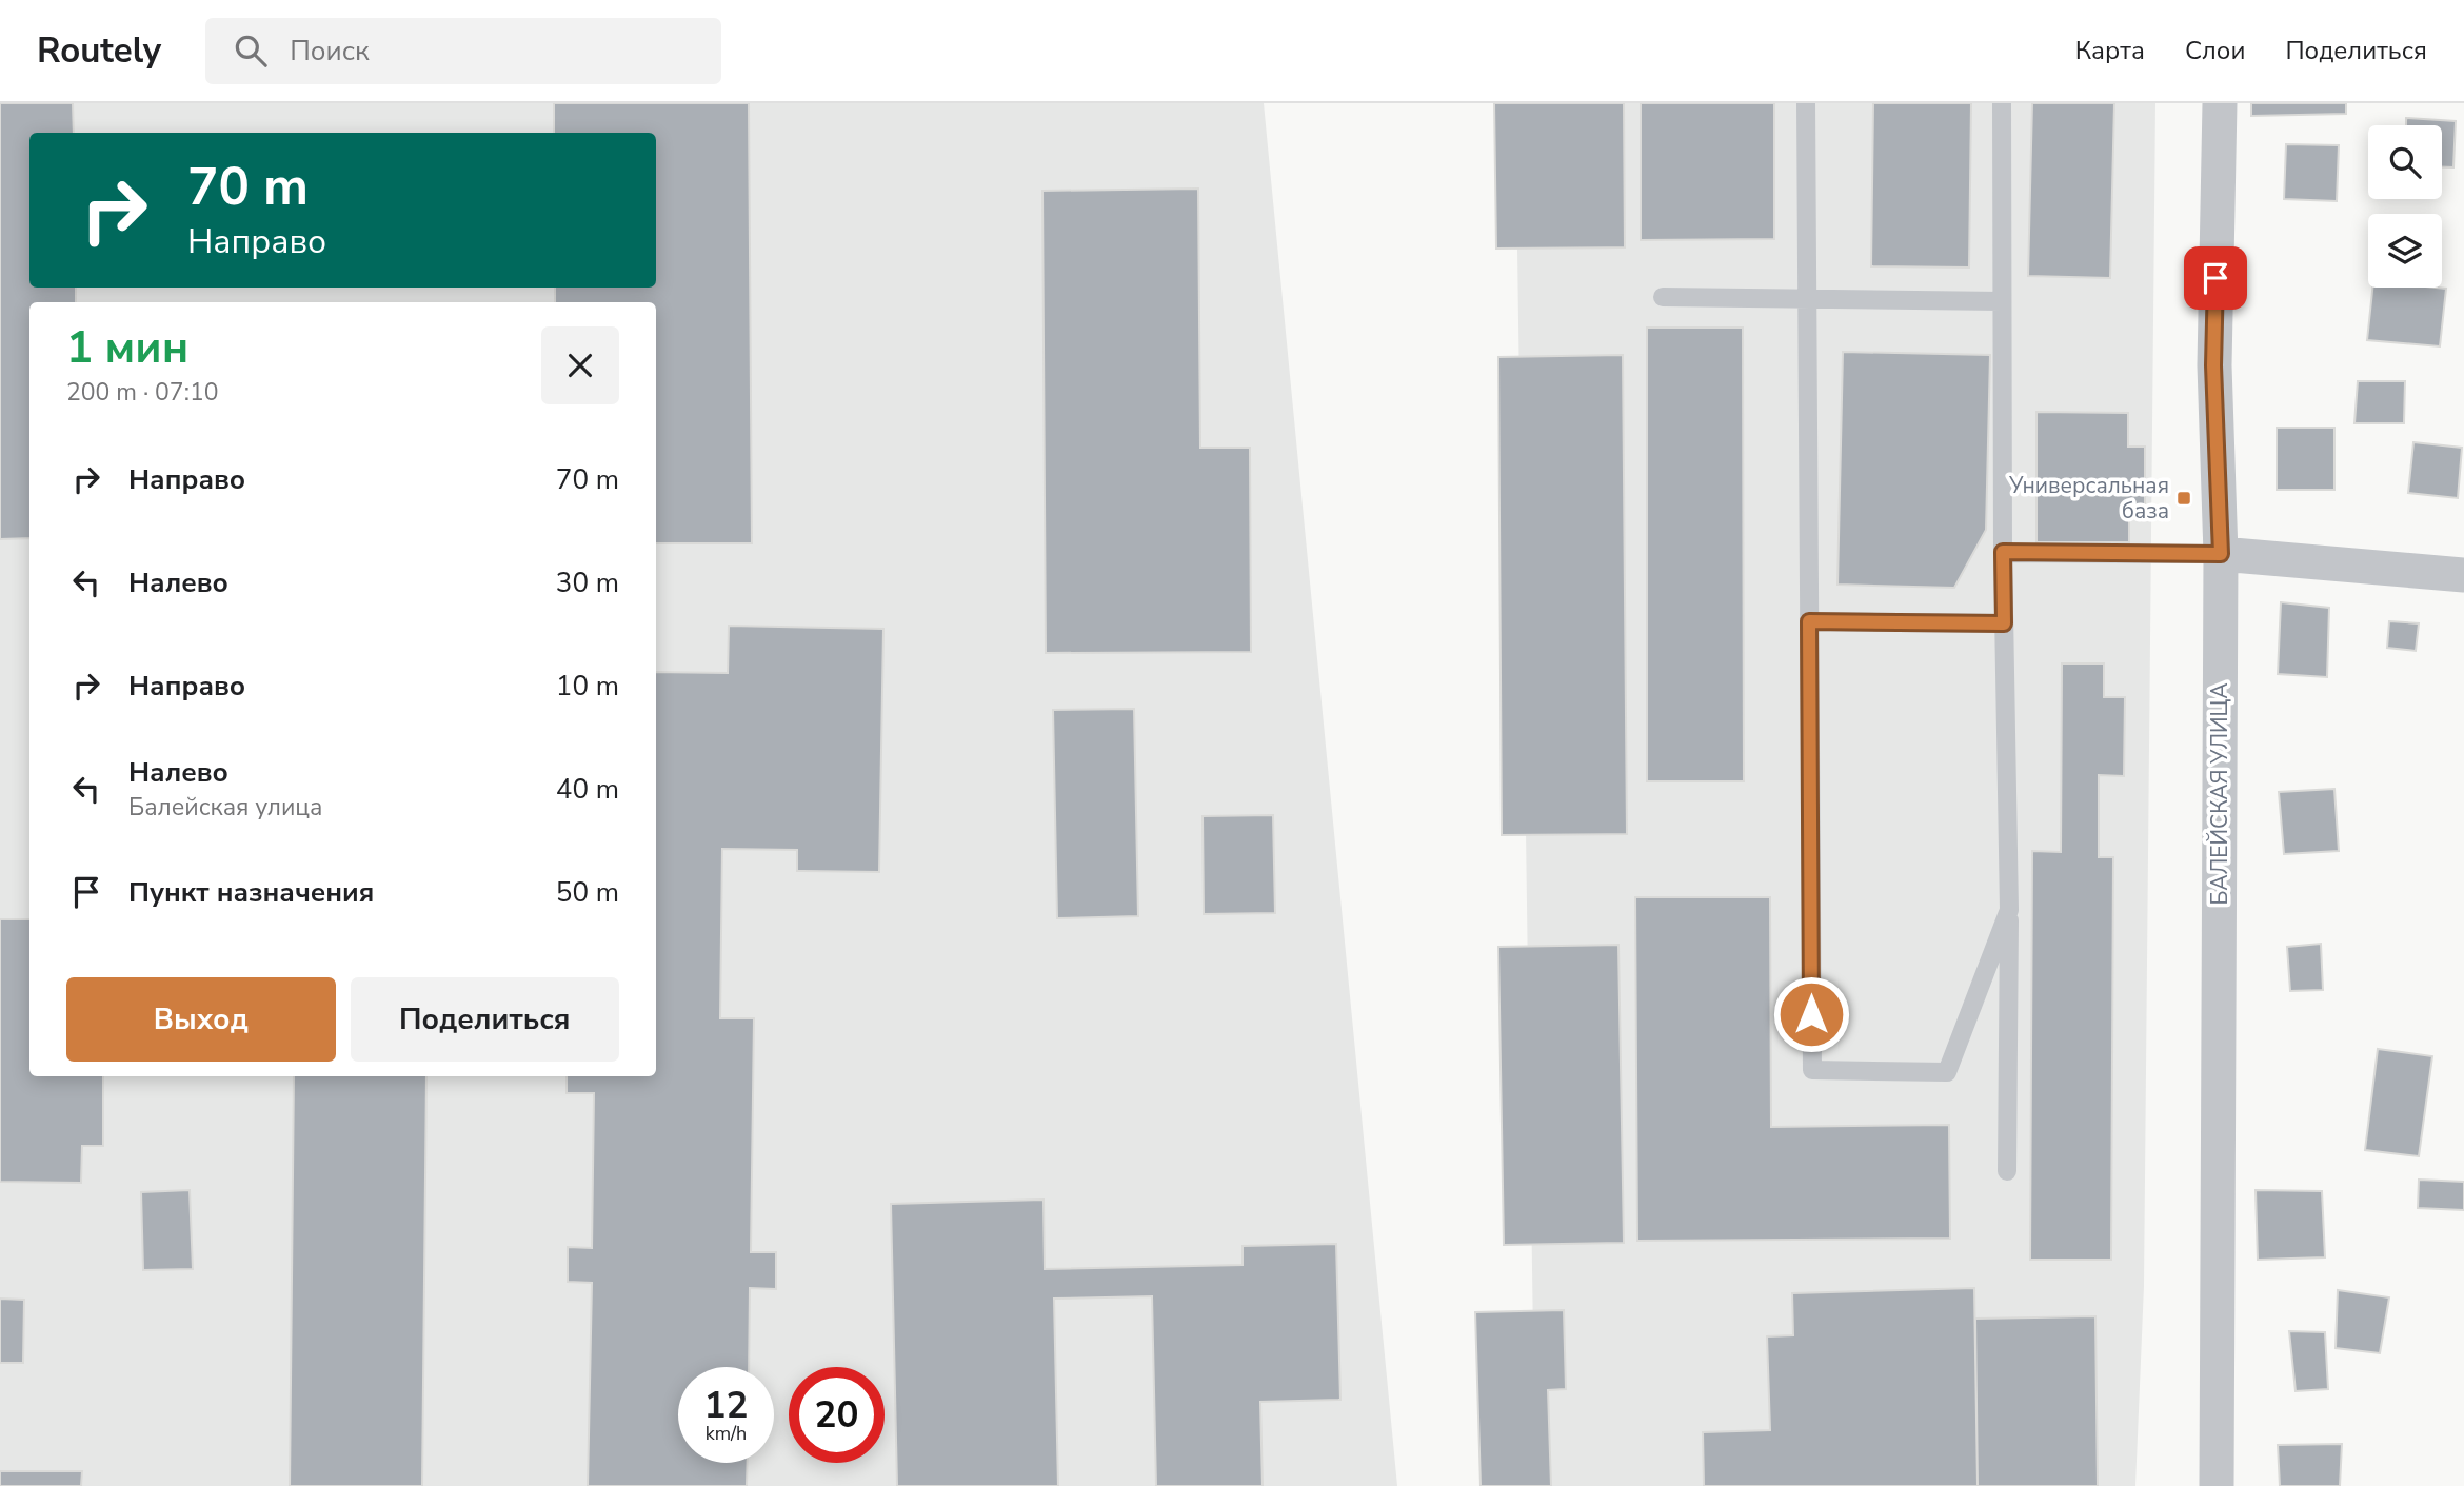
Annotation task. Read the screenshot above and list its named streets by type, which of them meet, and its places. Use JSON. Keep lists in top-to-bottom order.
{
  "streets": {
    "street": ["БАЛЕЙСКАЯ УЛИЦА"]
  },
  "places": {
    "transit": ["Универсальная база"]
  },
  "page": {
    "header": "Routely",
    "search": "Поиск",
    "nav": ["Карта", "Слои", "Поделиться"],
    "turn": ["70 m", "Направо"],
    "heading": ["1 мин", "200 m · 07:10"],
    "list": [
      {
        "name": "Направо",
        "value": "70 m"
      },
      {
        "name": "Налево",
        "value": "30 m"
      },
      {
        "name": "Направо",
        "value": "10 m"
      },
      {
        "name": "Налево",
        "note": "Балейская улица",
        "value": "40 m"
      },
      {
        "name": "Пункт назначения",
        "value": "50 m"
      }
    ],
    "buttons": ["Выход", "Поделиться"],
    "speed": "12 km/h",
    "limit": "20"
  }
}
